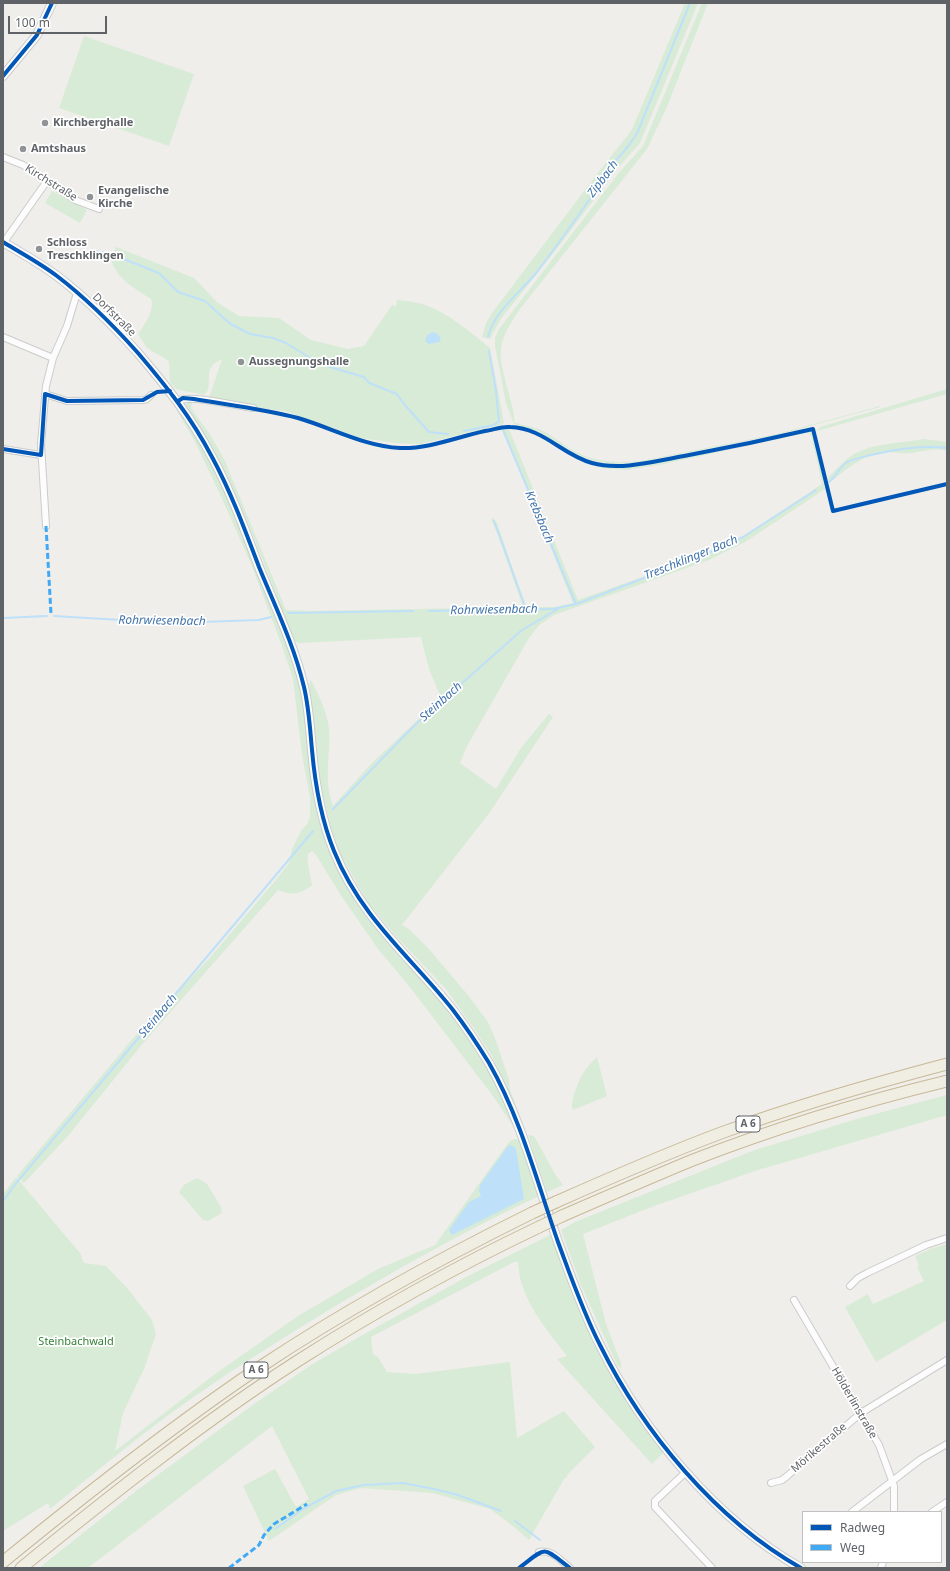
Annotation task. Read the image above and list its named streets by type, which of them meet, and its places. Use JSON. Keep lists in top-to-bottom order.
{
  "streets": {
    "highway": ["A 6"],
    "street": [
      "Kirchstraße",
      "Dorfstraße",
      "Hölderlinstraße",
      "Mörikestraße"
    ]
  },
  "crossings": [
    ["Hölderlinstraße", "Mörikestraße"]
  ],
  "water": [
    "Zipbach",
    "Krebsbach",
    "Treschklinger Bach",
    "Rohrwiesenbach",
    "Steinbach"
  ],
  "parks": ["Steinbachwald"],
  "places": [
    "Kirchberghalle",
    "Amtshaus",
    "Evangelische Kirche",
    "Schloss Treschklingen",
    "Aussegnungshalle"
  ],
  "legend": ["Radweg", "Weg"],
  "scale_bar": "100 m"
}
